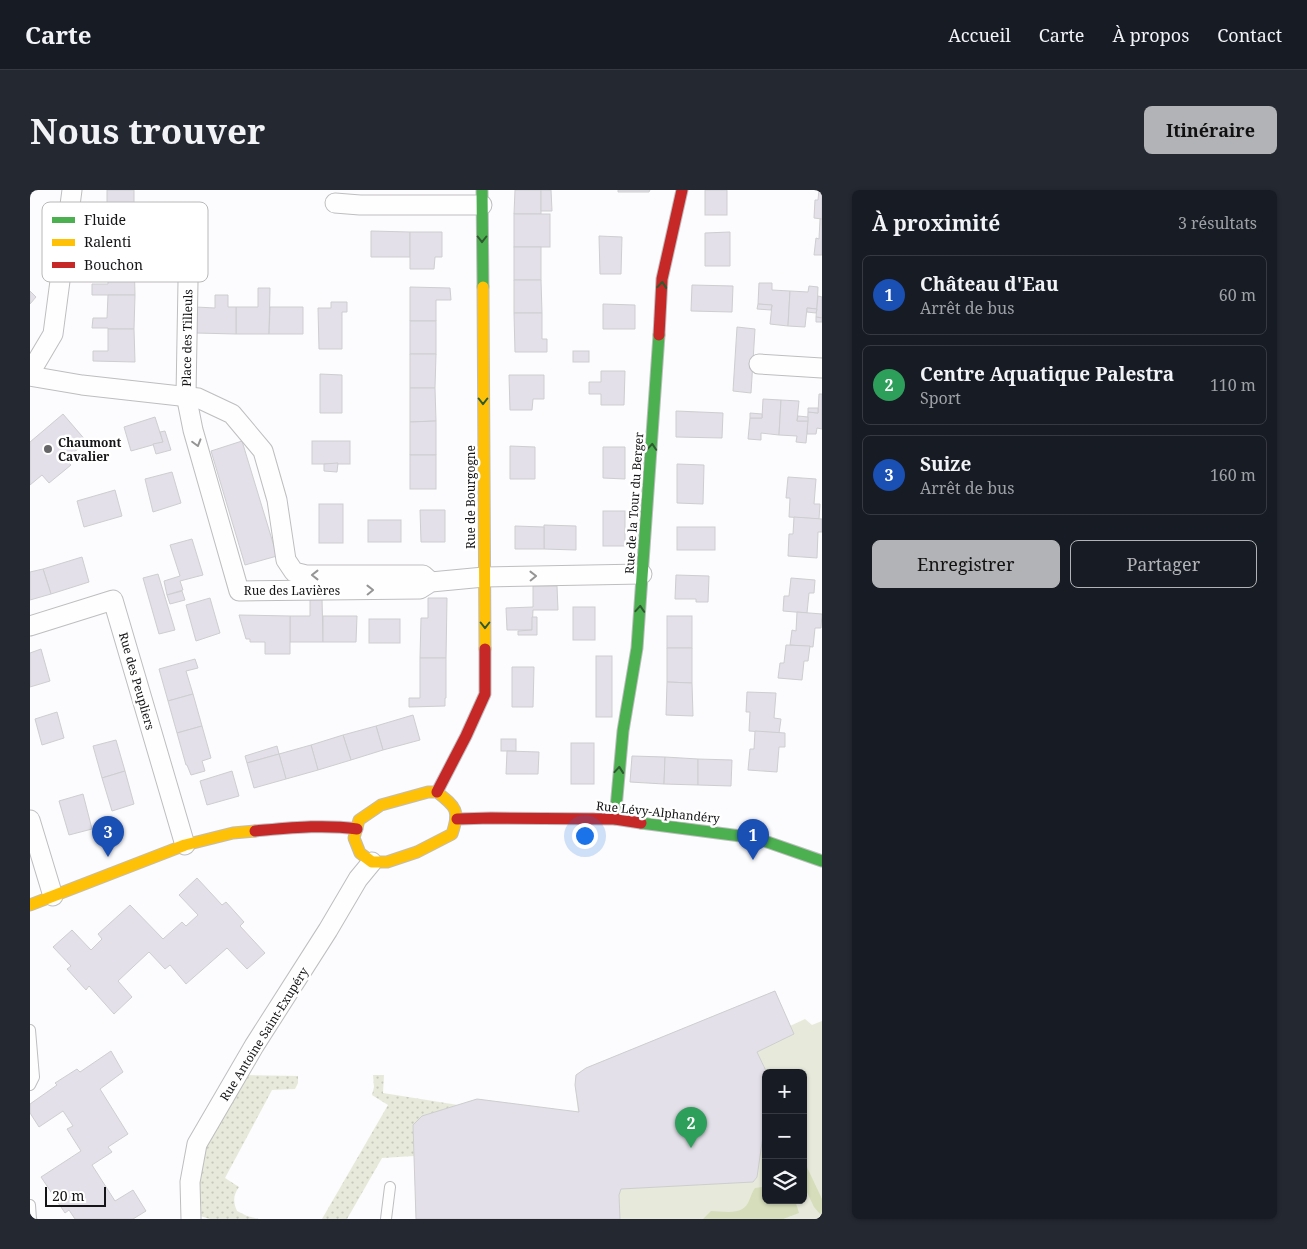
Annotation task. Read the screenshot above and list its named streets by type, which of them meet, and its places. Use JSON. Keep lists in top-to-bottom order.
{
  "streets": {
    "street": [
      "Place des Tilleuls",
      "Rue de Bourgogne",
      "Rue de la Tour du Berger",
      "Rue des Lavières",
      "Rue des Peupliers",
      "Rue Lévy-Alphandéry",
      "Rue Antoine Saint-Exupéry"
    ]
  },
  "crossings": [
    ["Place des Tilleuls", "Rue des Lavières"],
    ["Rue de Bourgogne", "Rue des Lavières"],
    ["Rue de la Tour du Berger", "Rue des Lavières"],
    ["Rue de la Tour du Berger", "Rue Lévy-Alphandéry"]
  ],
  "one_way": ["Rue de Bourgogne", "Rue de la Tour du Berger"],
  "places": ["Chaumont Cavalier"],
  "legend": ["Fluide", "Ralenti", "Bouchon"],
  "scale_bar": "20 m",
  "page": {
    "header": "Carte",
    "nav": [
      "Accueil",
      "Carte",
      "À propos",
      "Contact"
    ],
    "buttons": [
      "Itinéraire",
      ["Enregistrer", "Partager"]
    ],
    "title": "Nous trouver",
    "heading": ["À proximité", "3 résultats"],
    "list": [
      {
        "mark": "1",
        "name": "Château d'Eau",
        "note": "Arrêt de bus",
        "value": "60 m"
      },
      {
        "mark": "2",
        "name": "Centre Aquatique Palestra",
        "note": "Sport",
        "value": "110 m"
      },
      {
        "mark": "3",
        "name": "Suize",
        "note": "Arrêt de bus",
        "value": "160 m"
      }
    ],
    "pins": ["3", "1", "2"],
    "map_buttons": ["+", "−"],
    "scale": "20 m"
  }
}
